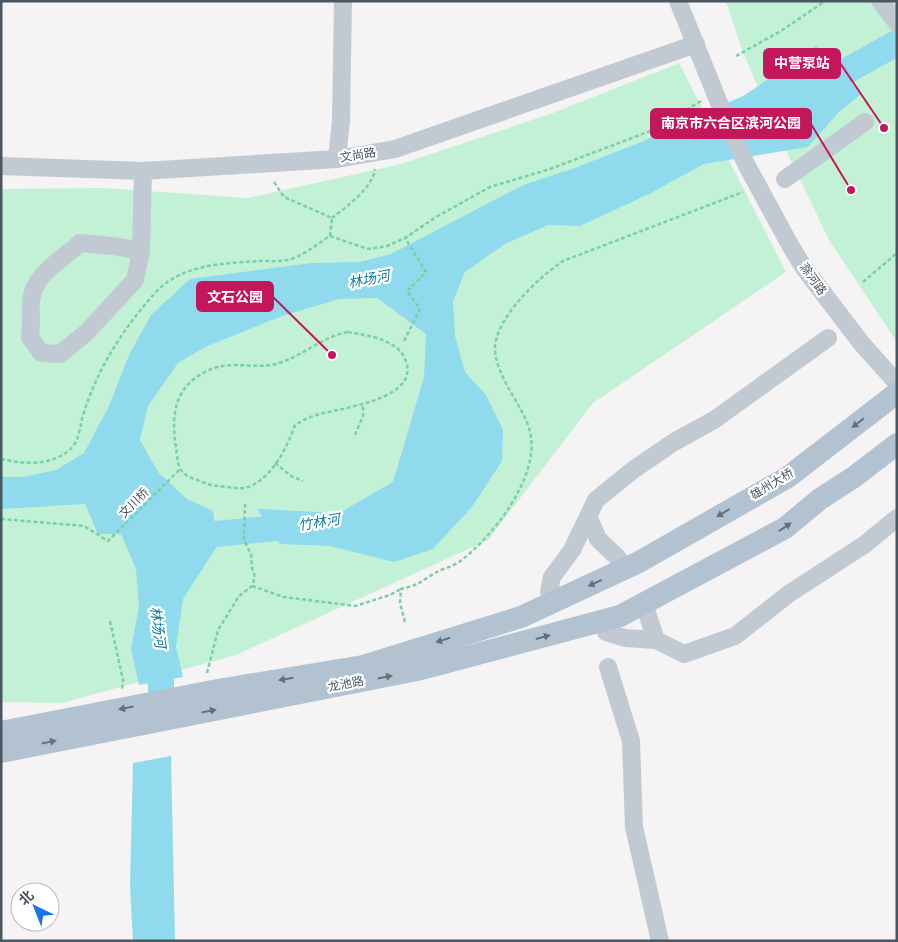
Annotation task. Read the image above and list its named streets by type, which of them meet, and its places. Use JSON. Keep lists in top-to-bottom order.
{
  "streets": {
    "main road": ["雄州大桥", "龙池路"],
    "street": ["文尚路", "滁河路"],
    "path": ["文川桥"]
  },
  "crossings": [
    ["雄州大桥", "龙池路"]
  ],
  "one_way": ["雄州大桥"],
  "water": ["林场河", "竹林河"],
  "places": ["中营泵站", "南京市六合区滨河公园", "文石公园"],
  "north": "top left"
}
